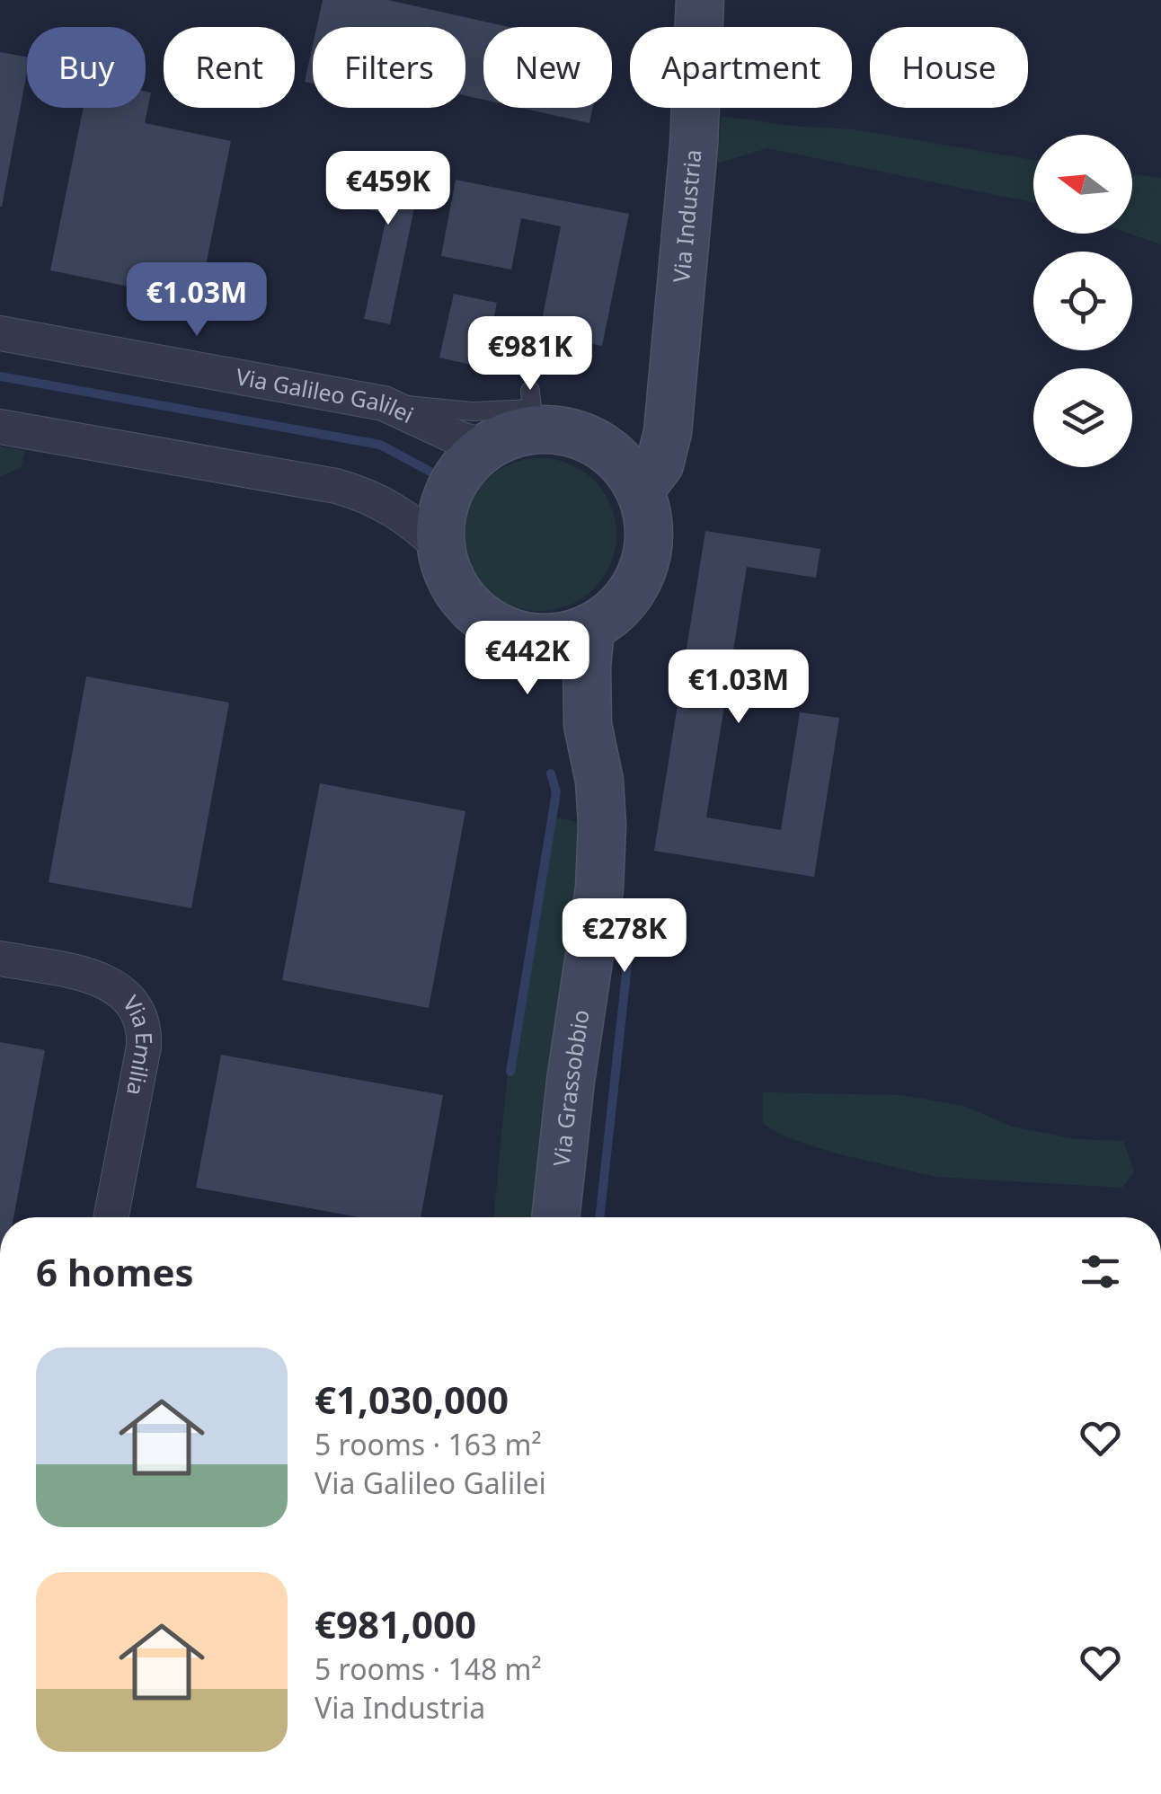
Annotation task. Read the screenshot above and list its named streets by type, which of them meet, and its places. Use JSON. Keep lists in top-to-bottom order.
{
  "streets": {
    "street": [
      "Via Industria",
      "Via Galileo Galilei",
      "Via Emilia",
      "Via Grassobbio"
    ]
  },
  "crossings": [
    ["Via Industria", "Via Galileo Galilei"],
    ["Via Industria", "Via Grassobbio"],
    ["Via Galileo Galilei", "Via Grassobbio"]
  ],
  "north": "left",
  "page": {
    "chip": [
      "Buy",
      "Rent",
      "Filters",
      "New",
      "Apartment",
      "House"
    ],
    "price": [
      "€459K",
      "€1.03M",
      "€981K",
      "€442K",
      "€1.03M",
      "€278K"
    ],
    "heading": "6 homes",
    "list": [
      {
        "name": "€1,030,000",
        "note": "5 rooms · 163 m² · Via Galileo Galilei"
      },
      {
        "name": "€981,000",
        "note": "5 rooms · 148 m² · Via Industria"
      }
    ]
  }
}
